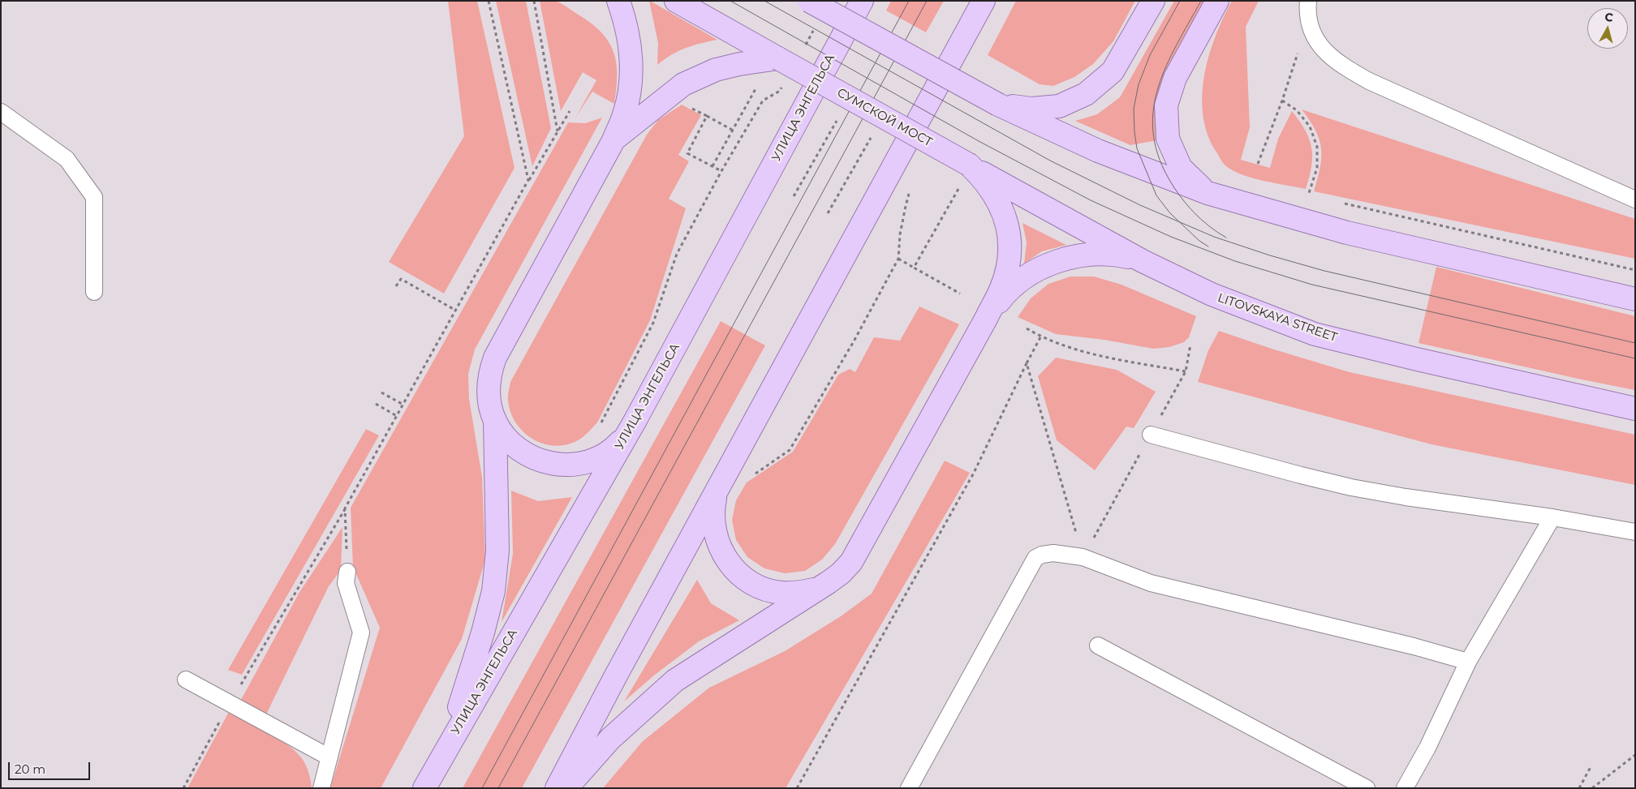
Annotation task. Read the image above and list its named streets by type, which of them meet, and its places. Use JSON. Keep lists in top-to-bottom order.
{
  "streets": {
    "main road": ["УЛИЦА ЭНГЕЛЬСА", "СУМСКОЙ МОСТ", "LITOVSKAYA STREET"]
  },
  "crossings": [
    ["СУМСКОЙ МОСТ", "LITOVSKAYA STREET"]
  ],
  "scale_bar": "20 m",
  "north": "top"
}
